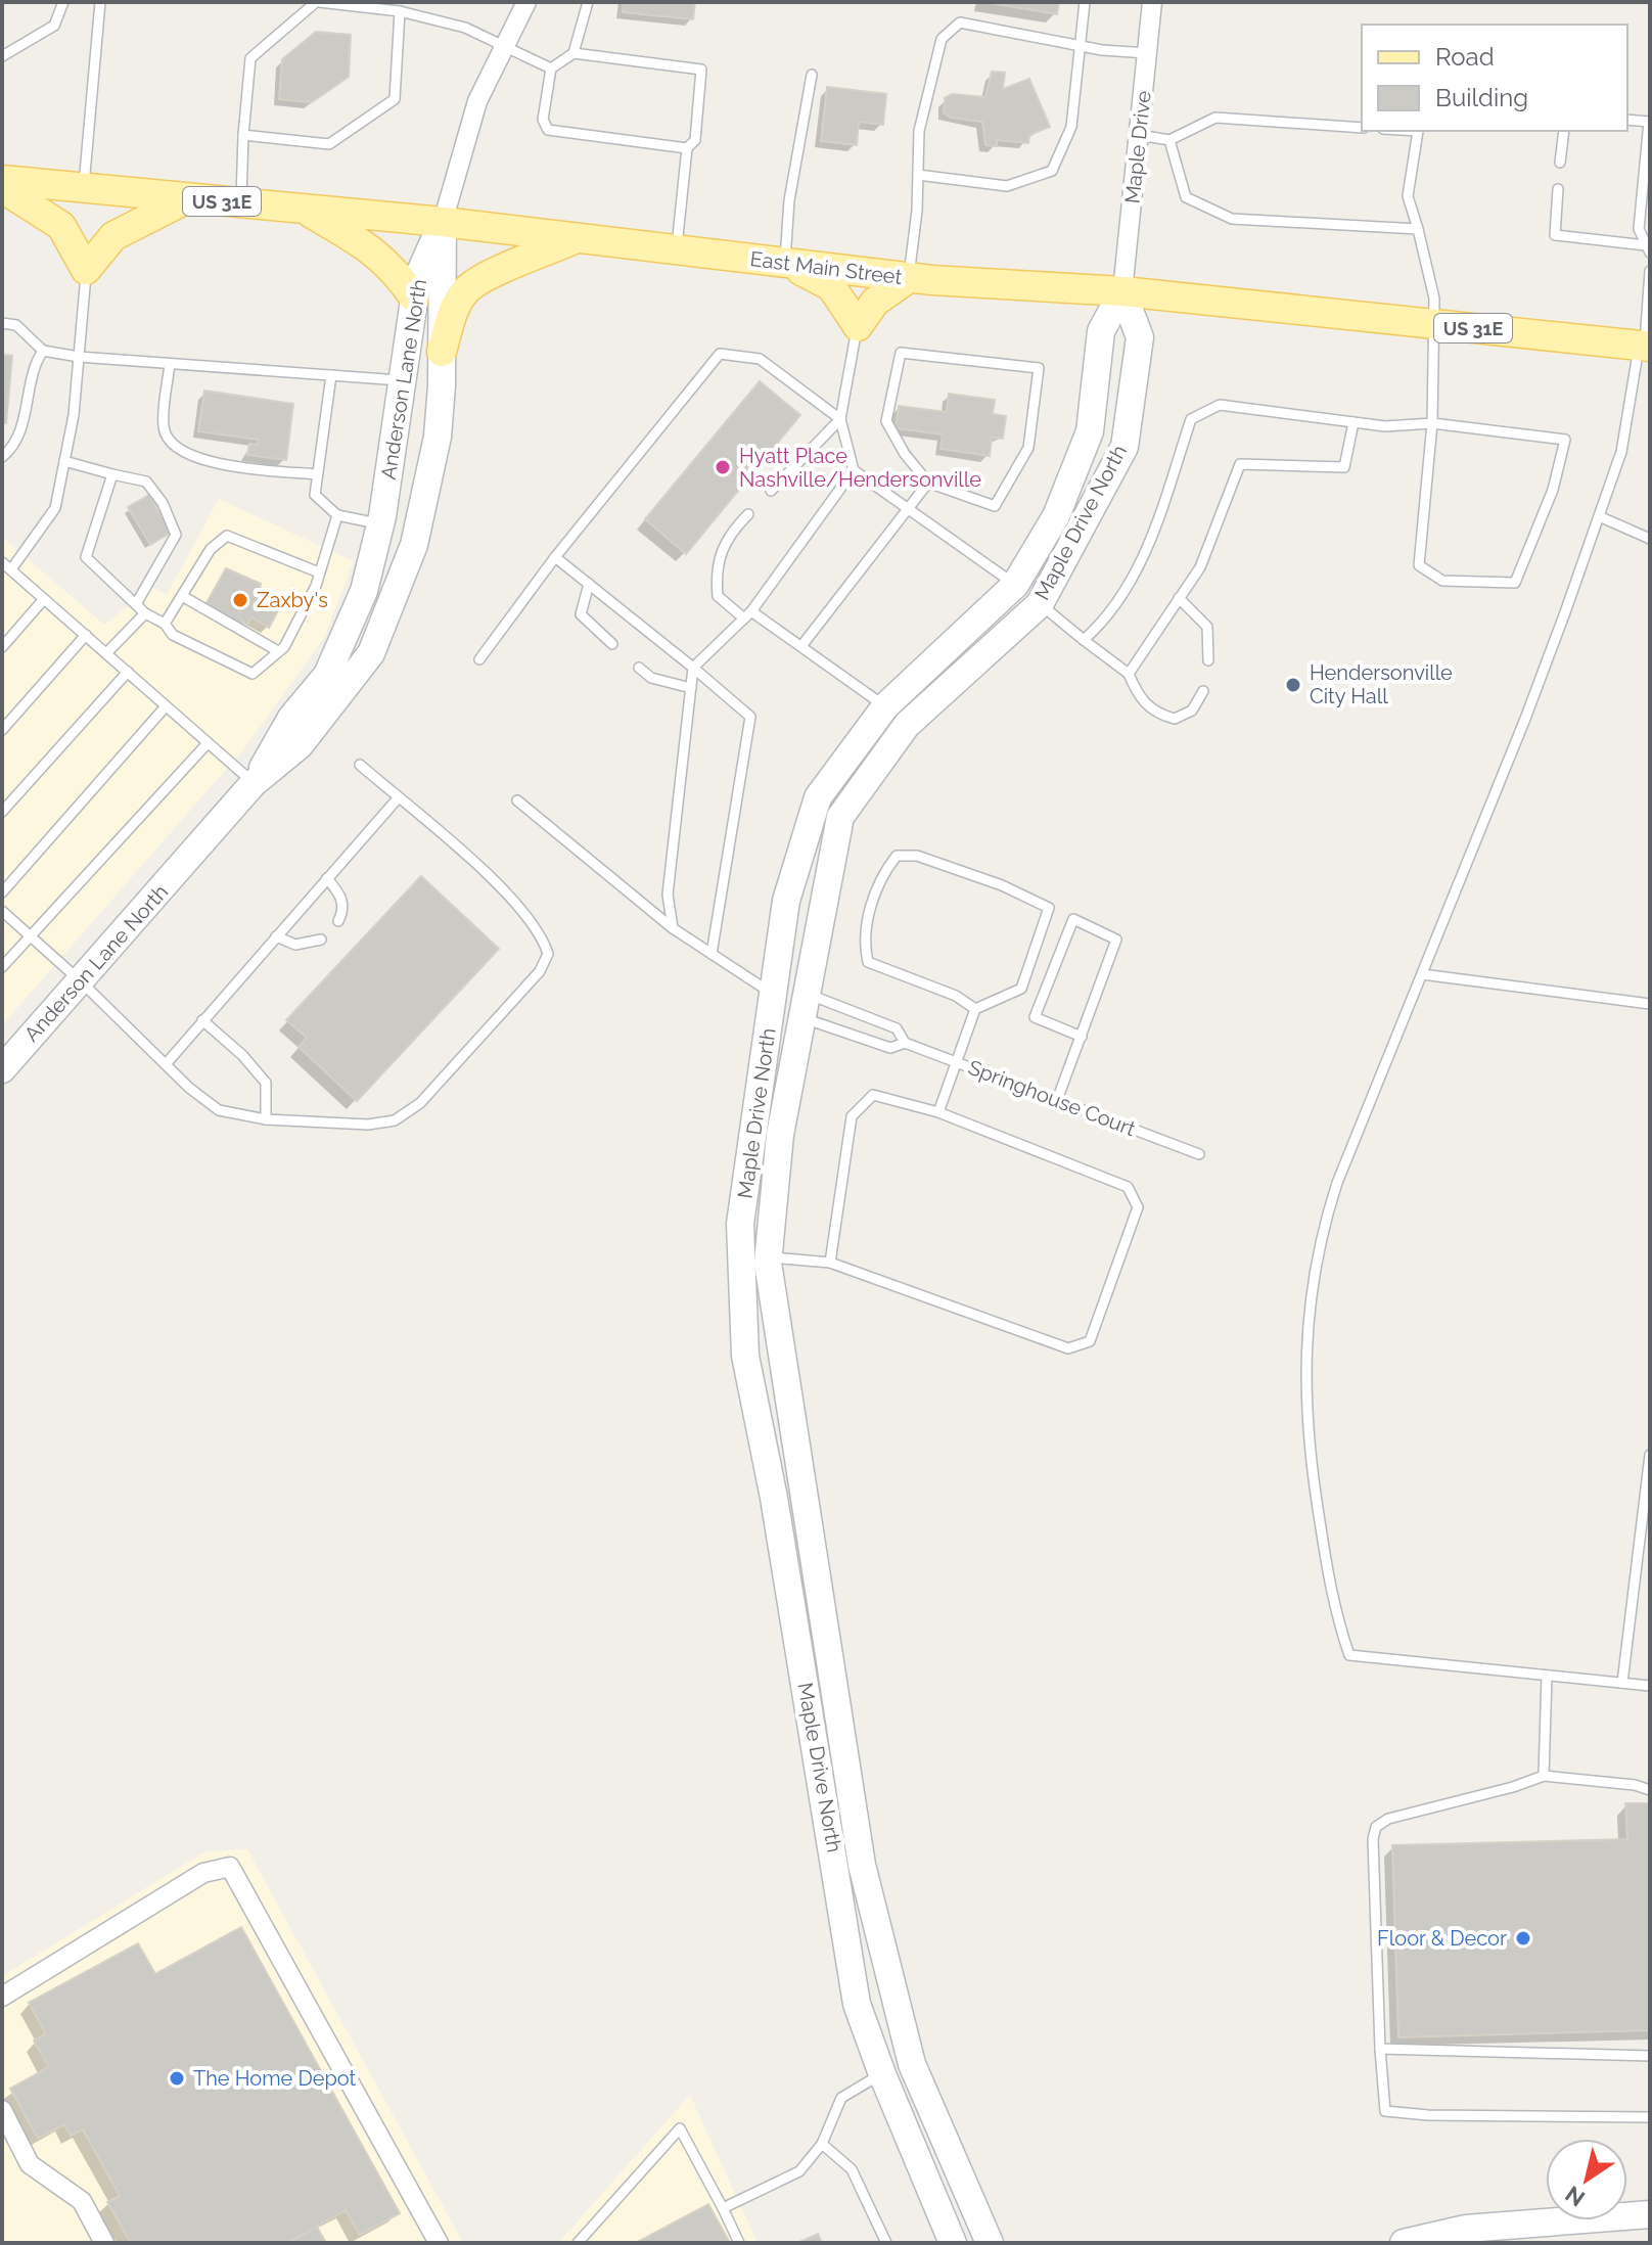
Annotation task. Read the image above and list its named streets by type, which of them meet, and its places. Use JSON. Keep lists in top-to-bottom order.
{
  "streets": {
    "main road": ["US 31E", "East Main Street"],
    "street": ["Maple Drive", "Anderson Lane North", "Maple Drive North"],
    "lane": ["Springhouse Court"]
  },
  "crossings": [
    ["Maple Drive", "East Main Street"],
    ["Maple Drive", "Maple Drive North"],
    ["East Main Street", "Anderson Lane North"],
    ["East Main Street", "Maple Drive North"]
  ],
  "places": [
    "Hyatt Place Nashville/Hendersonville",
    "Zaxby's",
    "Hendersonville City Hall",
    "Floor & Decor",
    "The Home Depot"
  ],
  "legend": ["Road", "Building"],
  "north": "bottom left"
}
